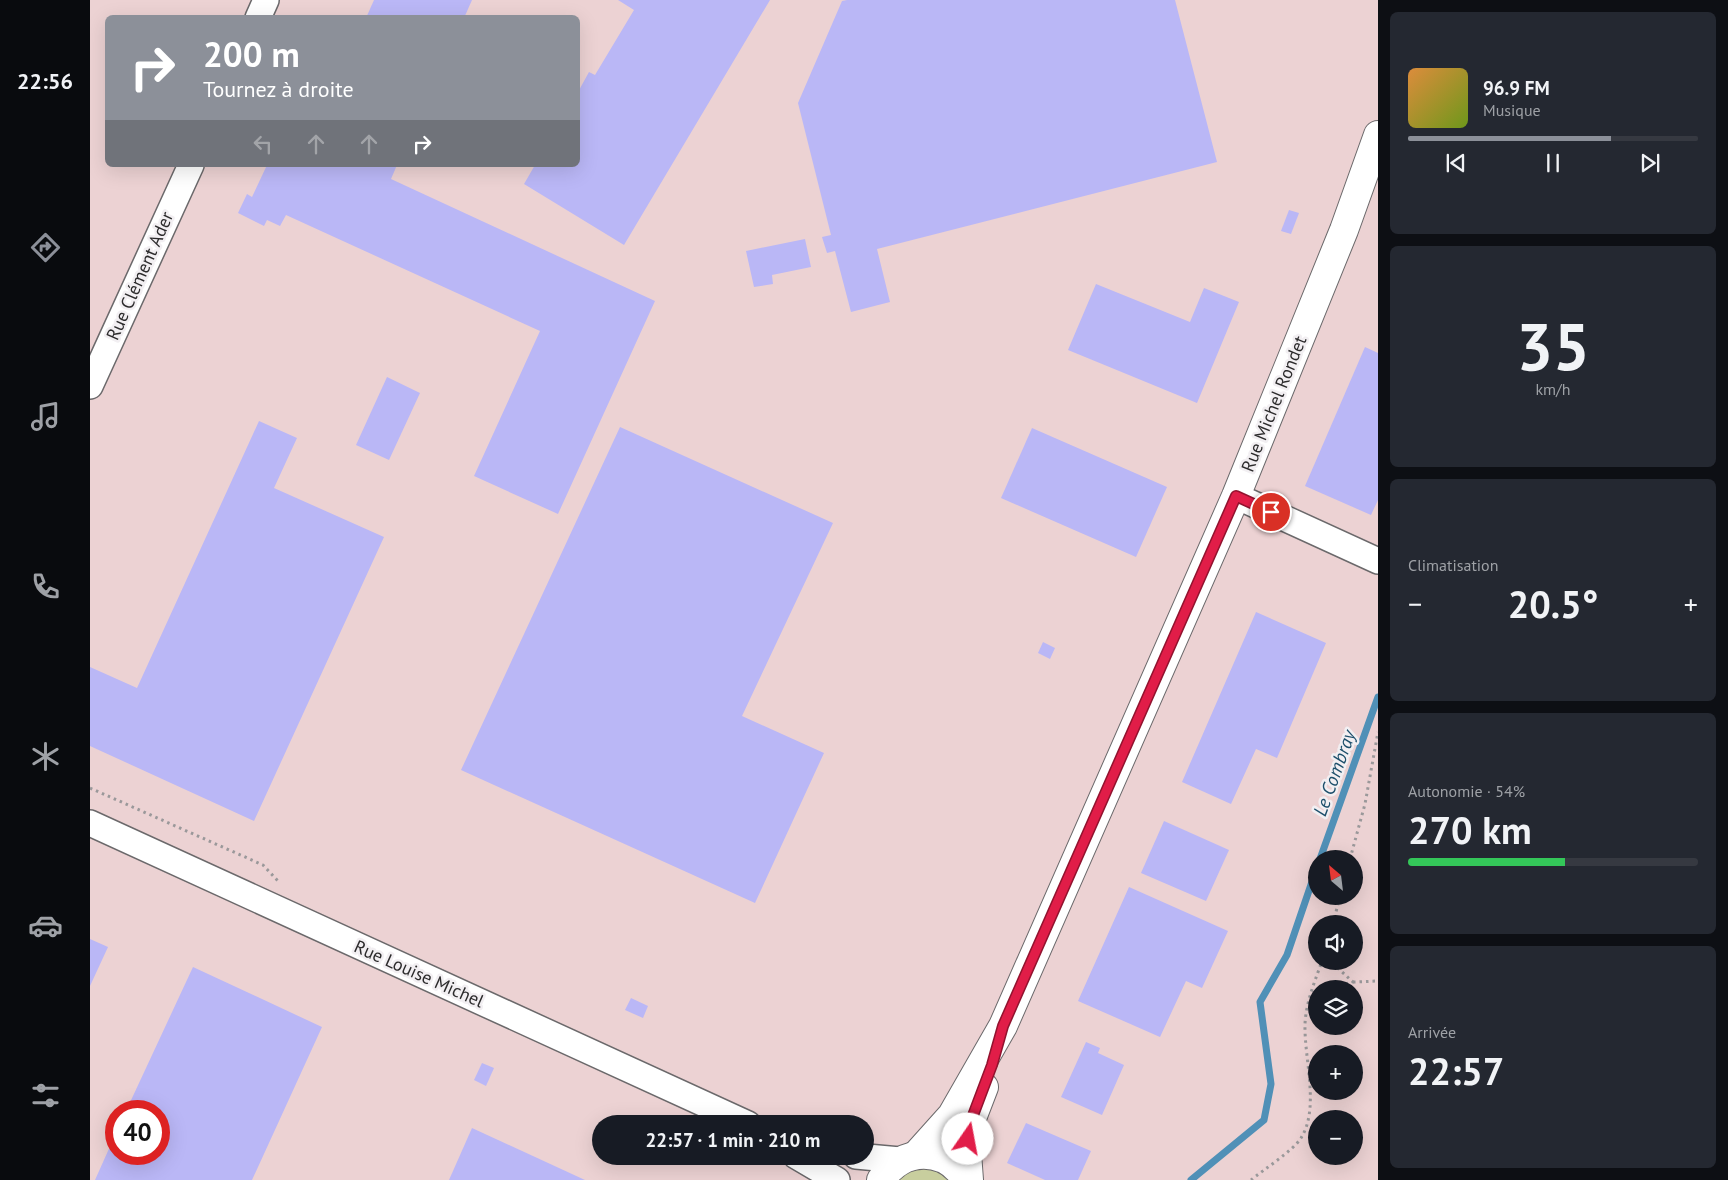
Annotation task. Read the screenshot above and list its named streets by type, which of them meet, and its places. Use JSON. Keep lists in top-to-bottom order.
{
  "streets": {
    "street": ["Rue Clément Ader", "Rue Michel Rondet", "Rue Louise Michel"]
  },
  "water": ["Le Combray"],
  "north": "top left",
  "page": {
    "tabs": "22:56",
    "turn": ["200 m", "Tournez à droite"],
    "song": ["96.9 FM", "Musique"],
    "tile": [
      ["35", "km/h"],
      "Climatisation",
      ["Autonomie · 54%", "270 km"],
      ["Arrivée", "22:57"]
    ],
    "heat": ["−", "20.5°", "+"],
    "map_buttons": ["+", "−"],
    "limit": "40",
    "trip": "22:57 · 1 min · 210 m"
  }
}
